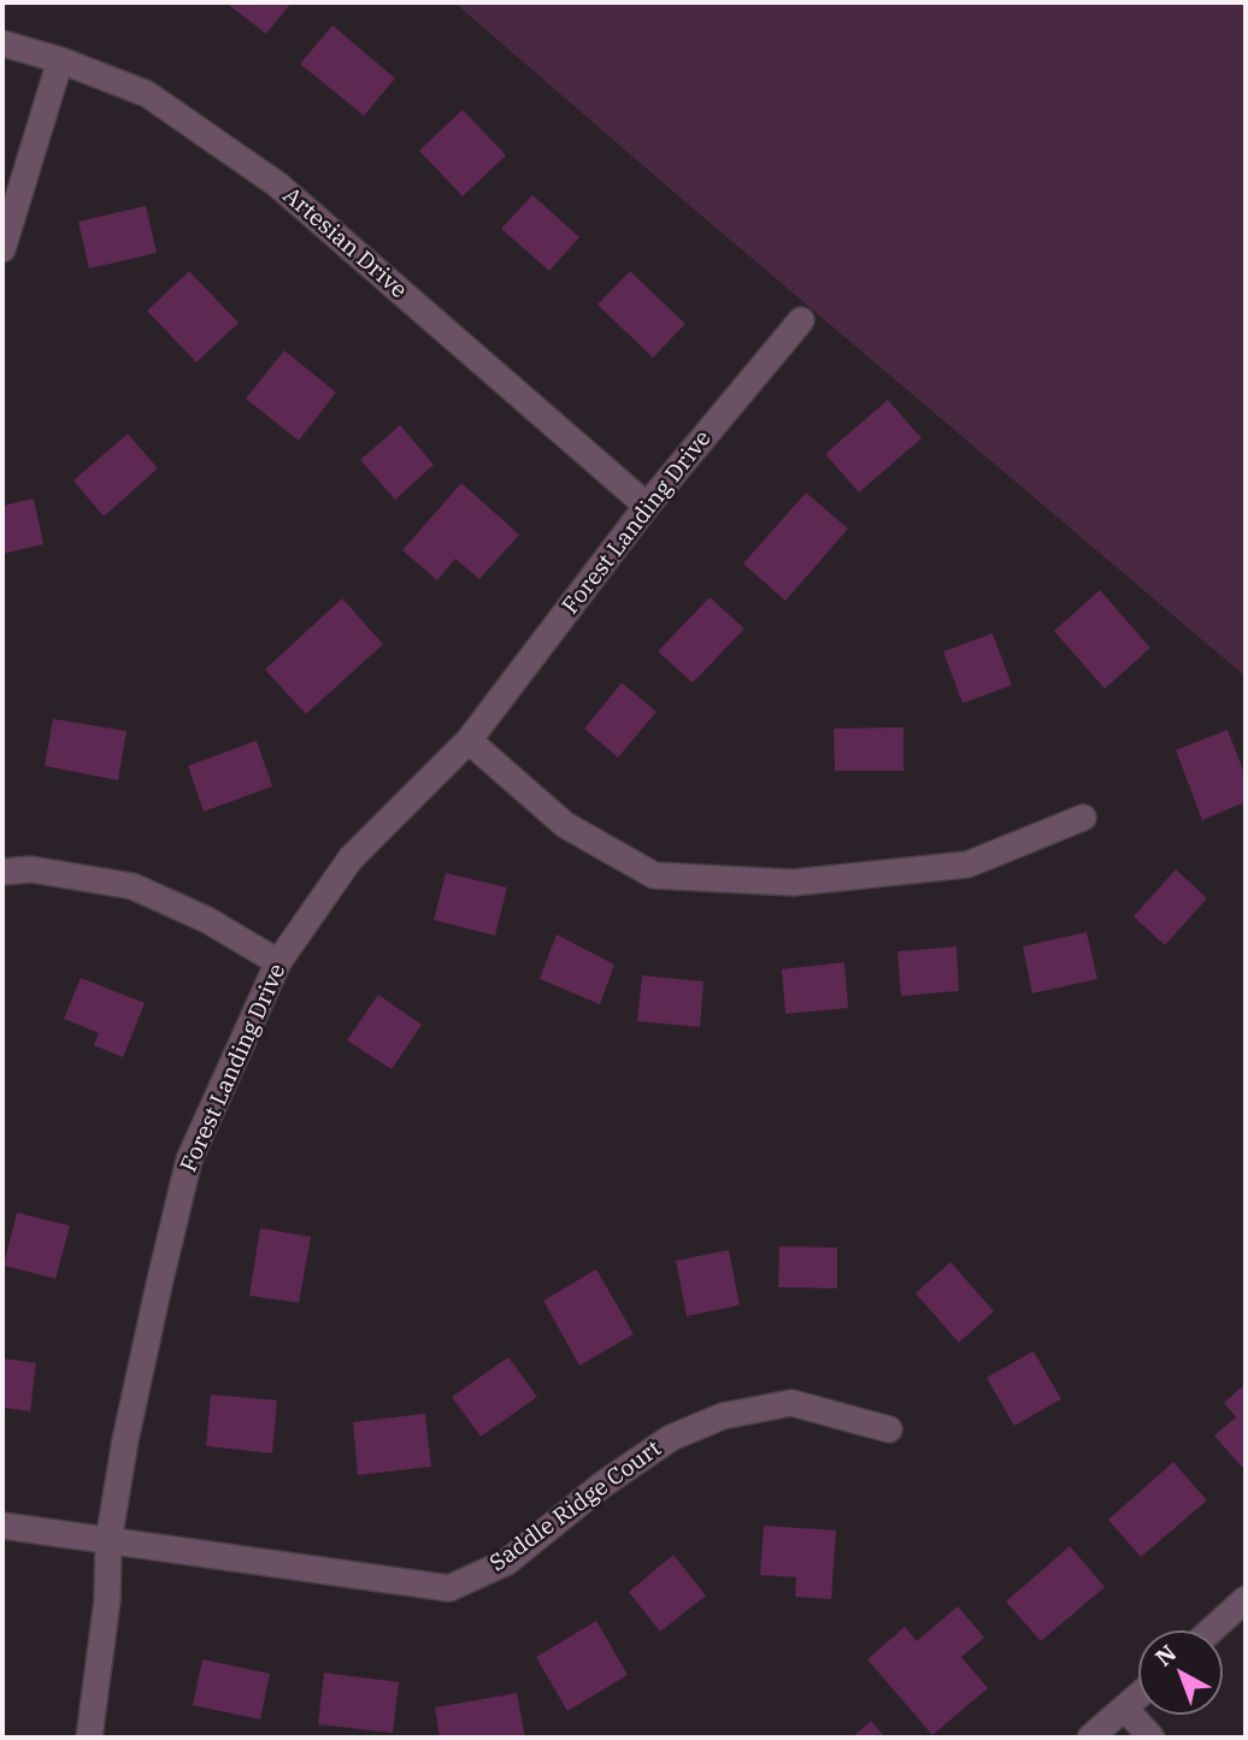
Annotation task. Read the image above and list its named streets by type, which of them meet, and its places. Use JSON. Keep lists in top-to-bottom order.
{
  "streets": {
    "street": ["Artesian Drive", "Forest Landing Drive", "Saddle Ridge Court"]
  },
  "crossings": [
    ["Artesian Drive", "Forest Landing Drive"],
    ["Forest Landing Drive", "Saddle Ridge Court"]
  ],
  "north": "top left"
}
